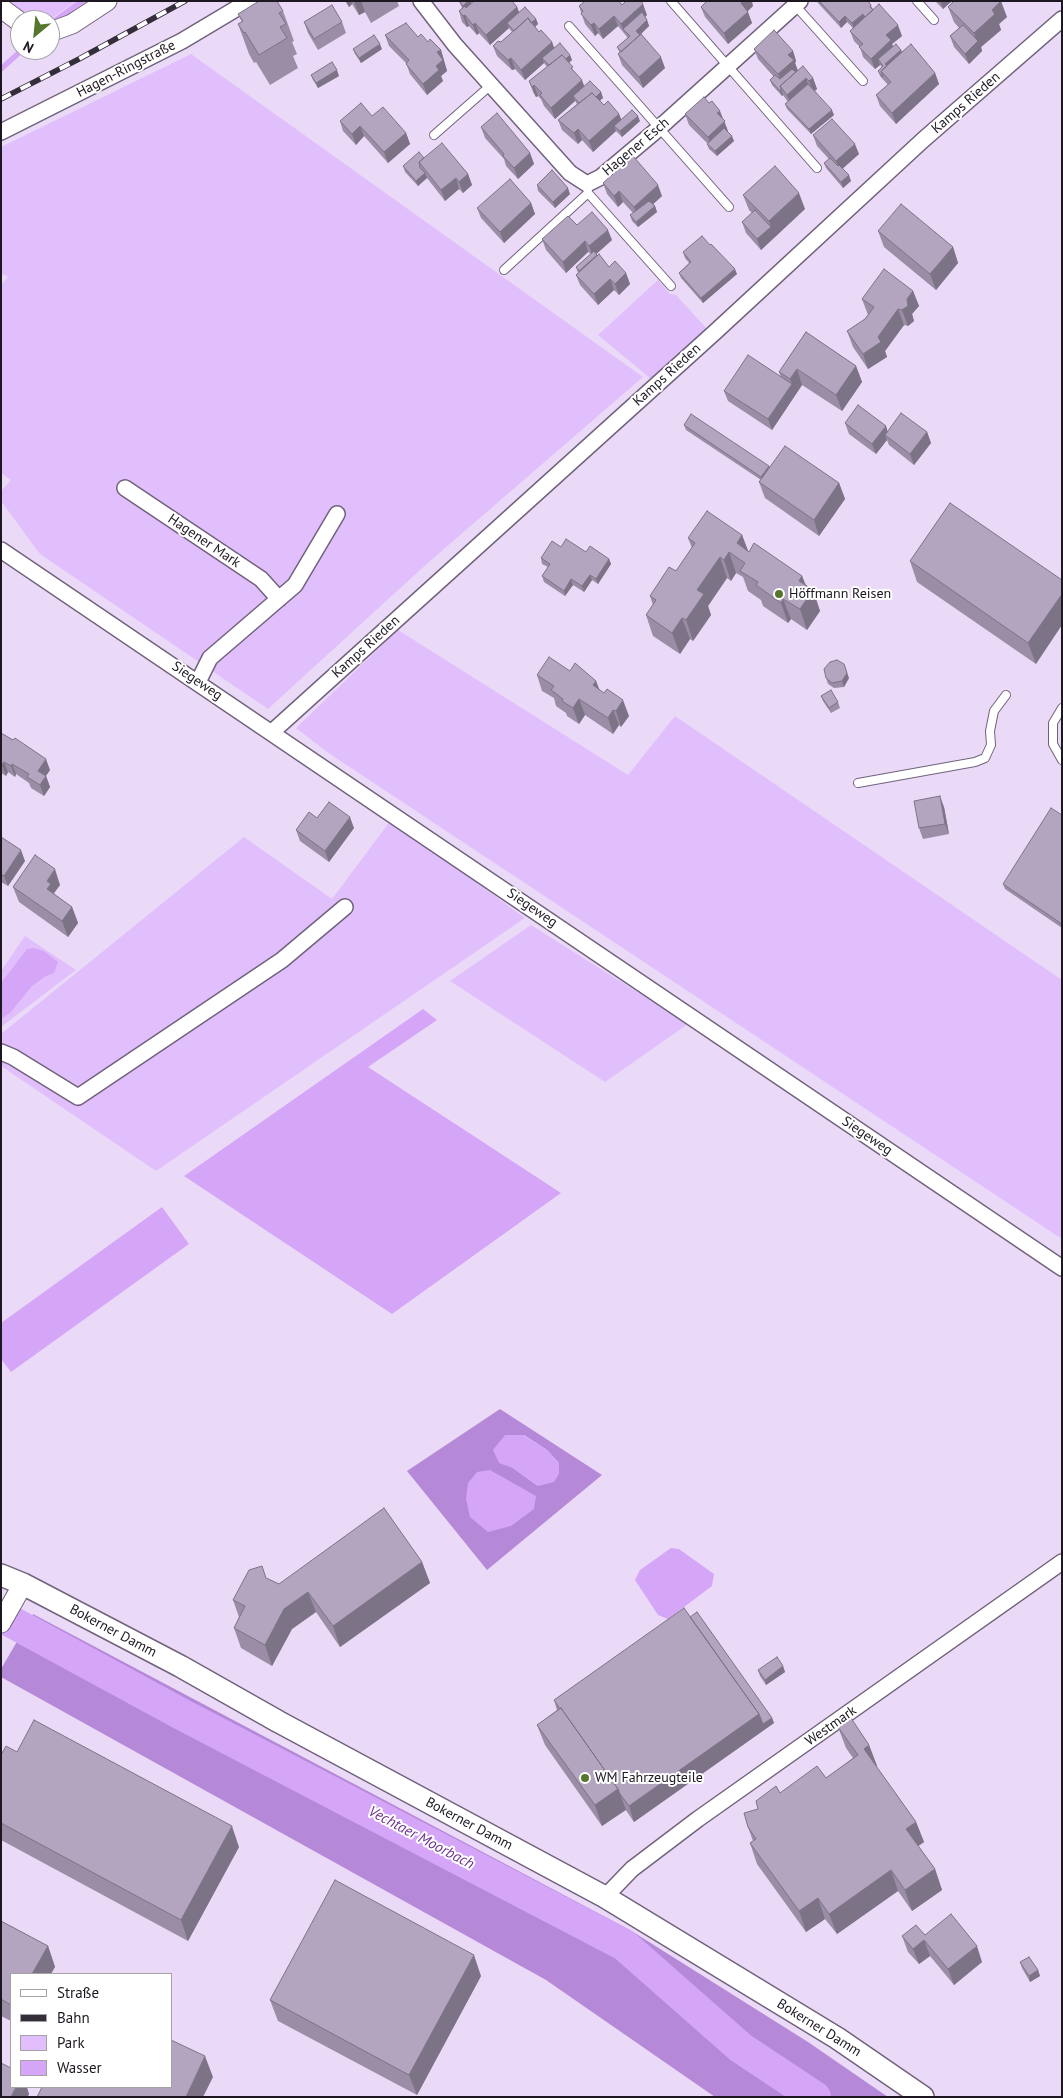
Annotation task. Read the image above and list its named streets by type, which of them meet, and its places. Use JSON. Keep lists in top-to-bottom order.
{
  "streets": {
    "main road": ["Bokerner Damm"],
    "street": [
      "Hagen-Ringstraße",
      "Kamps Rieden",
      "Hagener Esch",
      "Hagener Mark",
      "Siegeweg",
      "Westmark"
    ]
  },
  "crossings": [
    ["Kamps Rieden", "Siegeweg"],
    ["Bokerner Damm", "Westmark"]
  ],
  "water": ["Vechtaer Moorbach"],
  "places": ["Höffmann Reisen", "WM Fahrzeugteile"],
  "legend": [
    "Straße",
    "Bahn",
    "Park",
    "Wasser"
  ],
  "north": "bottom left"
}
